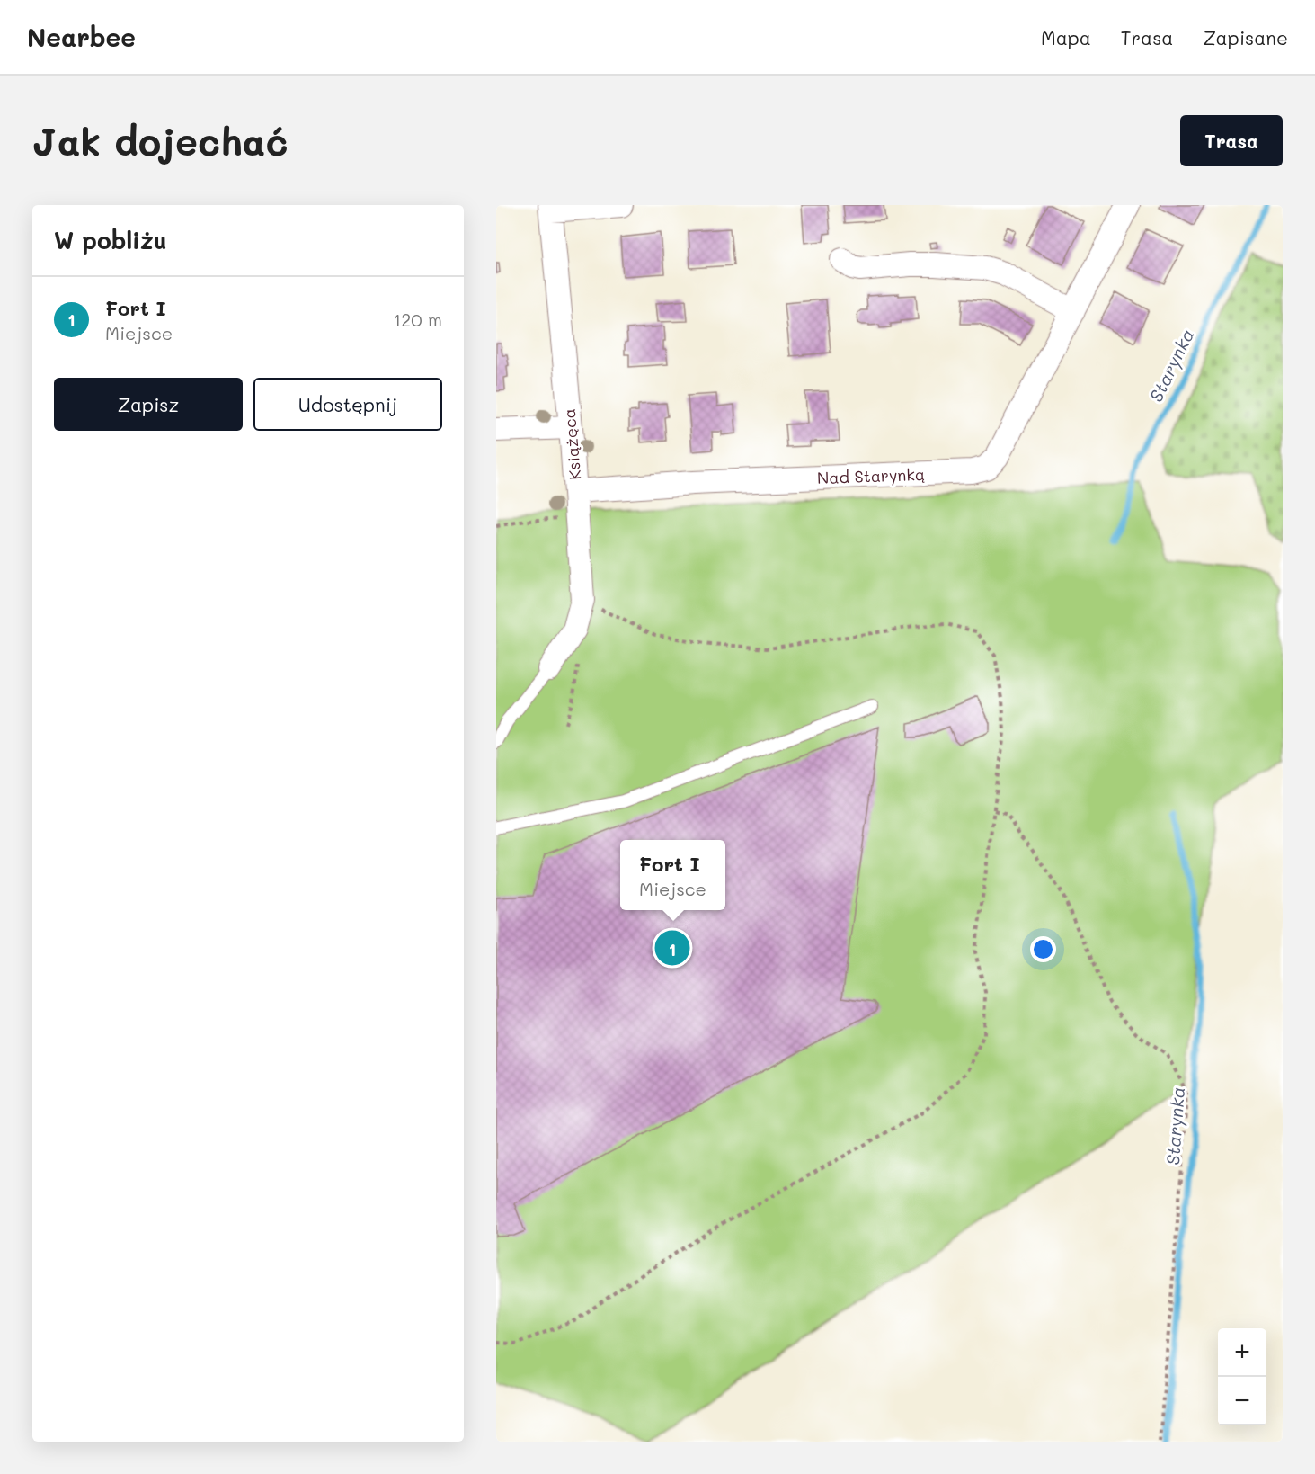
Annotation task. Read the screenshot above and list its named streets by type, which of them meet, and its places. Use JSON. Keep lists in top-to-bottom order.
{
  "streets": {
    "street": ["Książęca", "Nad Starynką"]
  },
  "crossings": [
    ["Książęca", "Nad Starynką"]
  ],
  "water": ["Starynka"],
  "page": {
    "header": "Nearbee",
    "nav": ["Mapa", "Trasa", "Zapisane"],
    "buttons": [
      "Trasa",
      ["Zapisz", "Udostępnij"]
    ],
    "title": "Jak dojechać",
    "heading": "W pobliżu",
    "list": [
      {
        "mark": "1",
        "name": "Fort I",
        "note": "Miejsce",
        "value": "120 m"
      }
    ],
    "popup": ["Fort I", "Miejsce"],
    "pins": "1",
    "map_buttons": ["+", "−"]
  }
}
